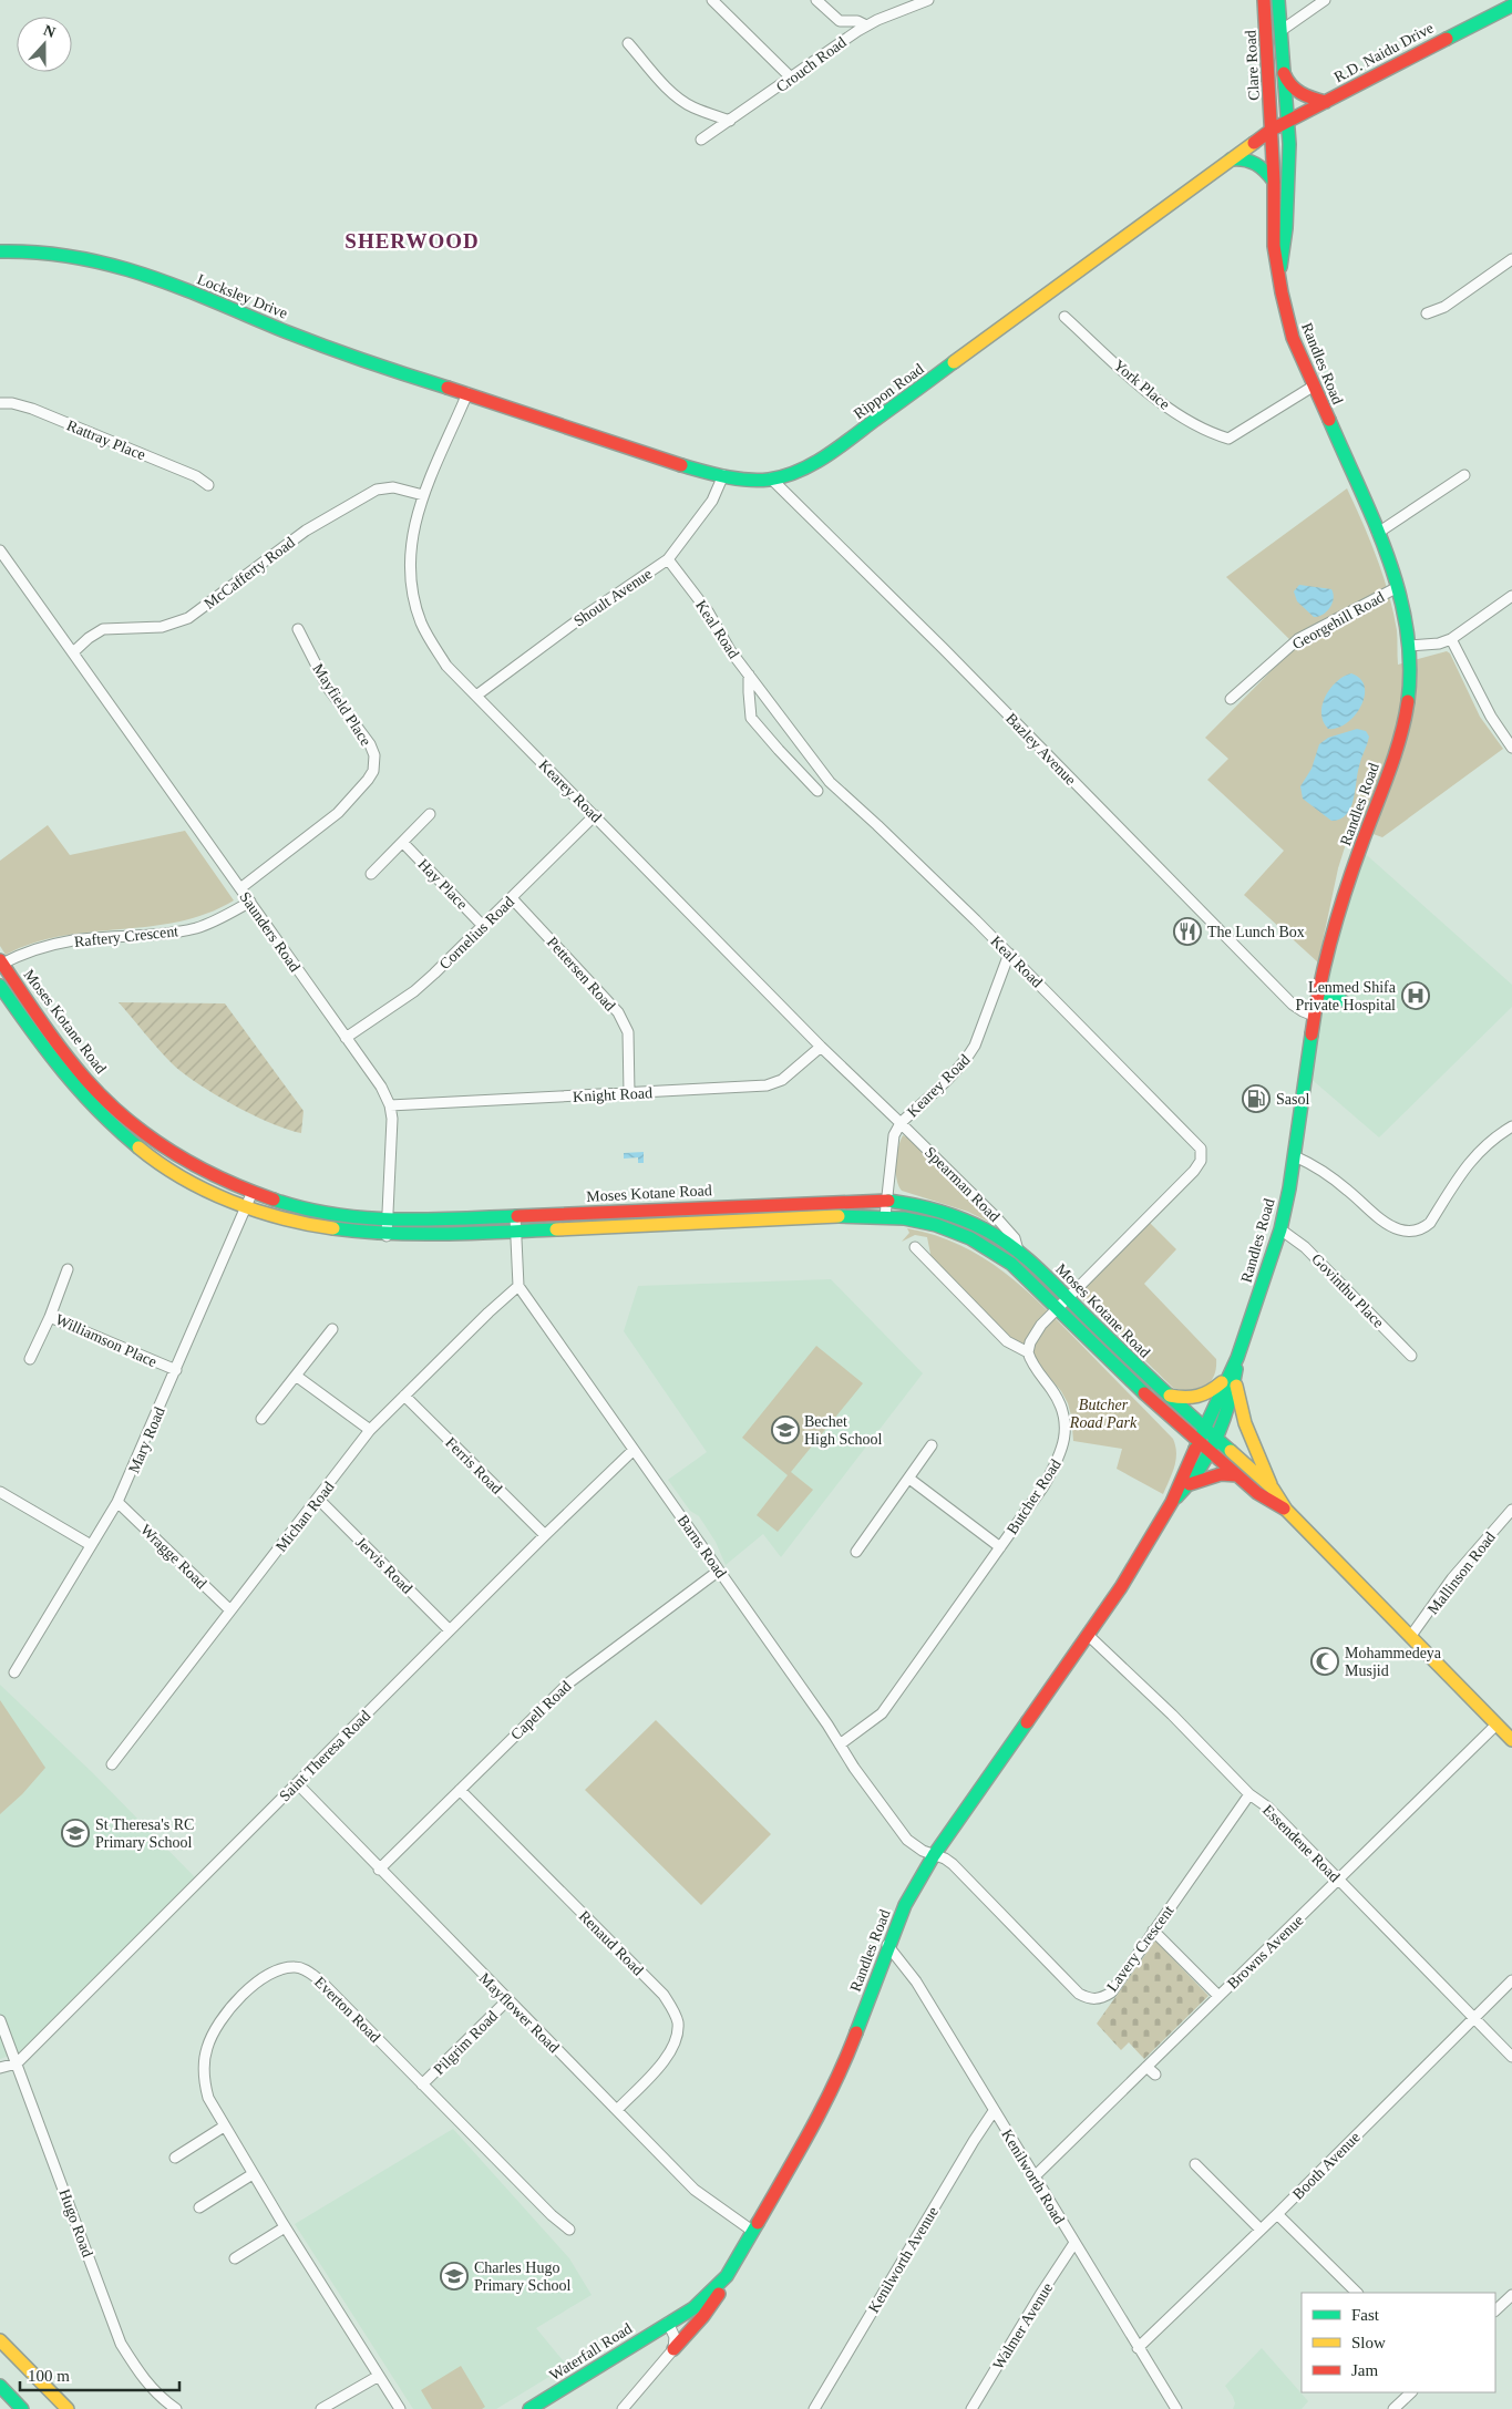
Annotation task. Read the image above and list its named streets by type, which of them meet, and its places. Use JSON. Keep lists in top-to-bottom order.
{
  "streets": {
    "main road": [
      "R.D. Naidu Drive",
      "Clare Road",
      "Locksley Drive",
      "Randles Road",
      "Rippon Road",
      "Moses Kotane Road",
      "Waterfall Road"
    ],
    "street": [
      "Crouch Road",
      "York Place",
      "Rattray Place",
      "McCafferty Road",
      "Shoult Avenue",
      "Georgehill Road",
      "Keal Road",
      "Mayfield Place",
      "Bazley Avenue",
      "Kearey Road",
      "Hay Place",
      "Saunders Road",
      "Cornelius Road",
      "Raftery Crescent",
      "Pettersen Road",
      "Knight Road",
      "Spearman Road",
      "Govinthu Place",
      "Williamson Place",
      "Mary Road",
      "Ferris Road",
      "Butcher Road",
      "Michan Road",
      "Barns Road",
      "Wragge Road",
      "Jervis Road",
      "Mallinson Road",
      "Capell Road",
      "Saint Theresa Road",
      "Essendene Road",
      "Renaud Road",
      "Lavery Crescent",
      "Browns Avenue",
      "Everton Road",
      "Mayflower Road",
      "Pilgrim Road",
      "Booth Avenue",
      "Kenilworth Road",
      "Hugo Road",
      "Kenilworth Avenue",
      "Walmer Avenue"
    ]
  },
  "crossings": [
    ["R.D. Naidu Drive", "Clare Road"],
    ["R.D. Naidu Drive", "Randles Road"],
    ["R.D. Naidu Drive", "Rippon Road"],
    ["Clare Road", "Randles Road"],
    ["Clare Road", "Rippon Road"],
    ["Locksley Drive", "Rippon Road"],
    ["Locksley Drive", "Kearey Road"],
    ["Randles Road", "York Place"],
    ["Randles Road", "Rippon Road"],
    ["Randles Road", "Georgehill Road"],
    ["Randles Road", "Bazley Avenue"],
    ["Randles Road", "Moses Kotane Road"],
    ["Randles Road", "Govinthu Place"],
    ["Randles Road", "Barns Road"],
    ["Randles Road", "Essendene Road"],
    ["Randles Road", "Lavery Crescent"],
    ["Randles Road", "Mayflower Road"],
    ["Randles Road", "Kenilworth Road"],
    ["Randles Road", "Waterfall Road"],
    ["Rippon Road", "Shoult Avenue"],
    ["Rippon Road", "Bazley Avenue"],
    ["Rippon Road", "Kearey Road"],
    ["McCafferty Road", "Kearey Road"],
    ["McCafferty Road", "Saunders Road"],
    ["Shoult Avenue", "Keal Road"],
    ["Shoult Avenue", "Kearey Road"],
    ["Keal Road", "Kearey Road"],
    ["Keal Road", "Moses Kotane Road"],
    ["Keal Road", "Butcher Road"],
    ["Mayfield Place", "Saunders Road"],
    ["Kearey Road", "Cornelius Road"],
    ["Kearey Road", "Moses Kotane Road"],
    ["Kearey Road", "Knight Road"],
    ["Kearey Road", "Spearman Road"],
    ["Hay Place", "Cornelius Road"],
    ["Saunders Road", "Cornelius Road"],
    ["Saunders Road", "Raftery Crescent"],
    ["Saunders Road", "Moses Kotane Road"],
    ["Saunders Road", "Knight Road"],
    ["Cornelius Road", "Pettersen Road"],
    ["Raftery Crescent", "Moses Kotane Road"],
    ["Pettersen Road", "Knight Road"],
    ["Moses Kotane Road", "Spearman Road"],
    ["Moses Kotane Road", "Mary Road"],
    ["Moses Kotane Road", "Mallinson Road"],
    ["Moses Kotane Road", "Browns Avenue"],
    ["Williamson Place", "Mary Road"],
    ["Mary Road", "Wragge Road"],
    ["Ferris Road", "Michan Road"],
    ["Ferris Road", "Saint Theresa Road"],
    ["Butcher Road", "Barns Road"],
    ["Michan Road", "Barns Road"],
    ["Michan Road", "Wragge Road"],
    ["Michan Road", "Jervis Road"],
    ["Barns Road", "Capell Road"],
    ["Barns Road", "Saint Theresa Road"],
    ["Barns Road", "Lavery Crescent"],
    ["Jervis Road", "Saint Theresa Road"],
    ["Capell Road", "Renaud Road"],
    ["Capell Road", "Mayflower Road"],
    ["Saint Theresa Road", "Mayflower Road"],
    ["Saint Theresa Road", "Hugo Road"],
    ["Essendene Road", "Lavery Crescent"],
    ["Essendene Road", "Browns Avenue"],
    ["Essendene Road", "Booth Avenue"],
    ["Renaud Road", "Mayflower Road"],
    ["Browns Avenue", "Kenilworth Road"],
    ["Everton Road", "Pilgrim Road"],
    ["Mayflower Road", "Pilgrim Road"],
    ["Booth Avenue", "Kenilworth Road"],
    ["Kenilworth Road", "Kenilworth Avenue"],
    ["Kenilworth Road", "Walmer Avenue"]
  ],
  "districts": ["SHERWOOD"],
  "parks": ["Butcher Road Park"],
  "places": {
    "restaurant": ["The Lunch Box"],
    "hospital": ["Lenmed Shifa Private Hospital"],
    "fuel station": ["Sasol"],
    "school or university": ["Bechet High School", "St Theresa's RC Primary School", "Charles Hugo Primary School"],
    "mosque": ["Mohammedeya Musjid"]
  },
  "legend": ["Fast", "Slow", "Jam"],
  "scale_bar": "100 m",
  "north": "top"
}
